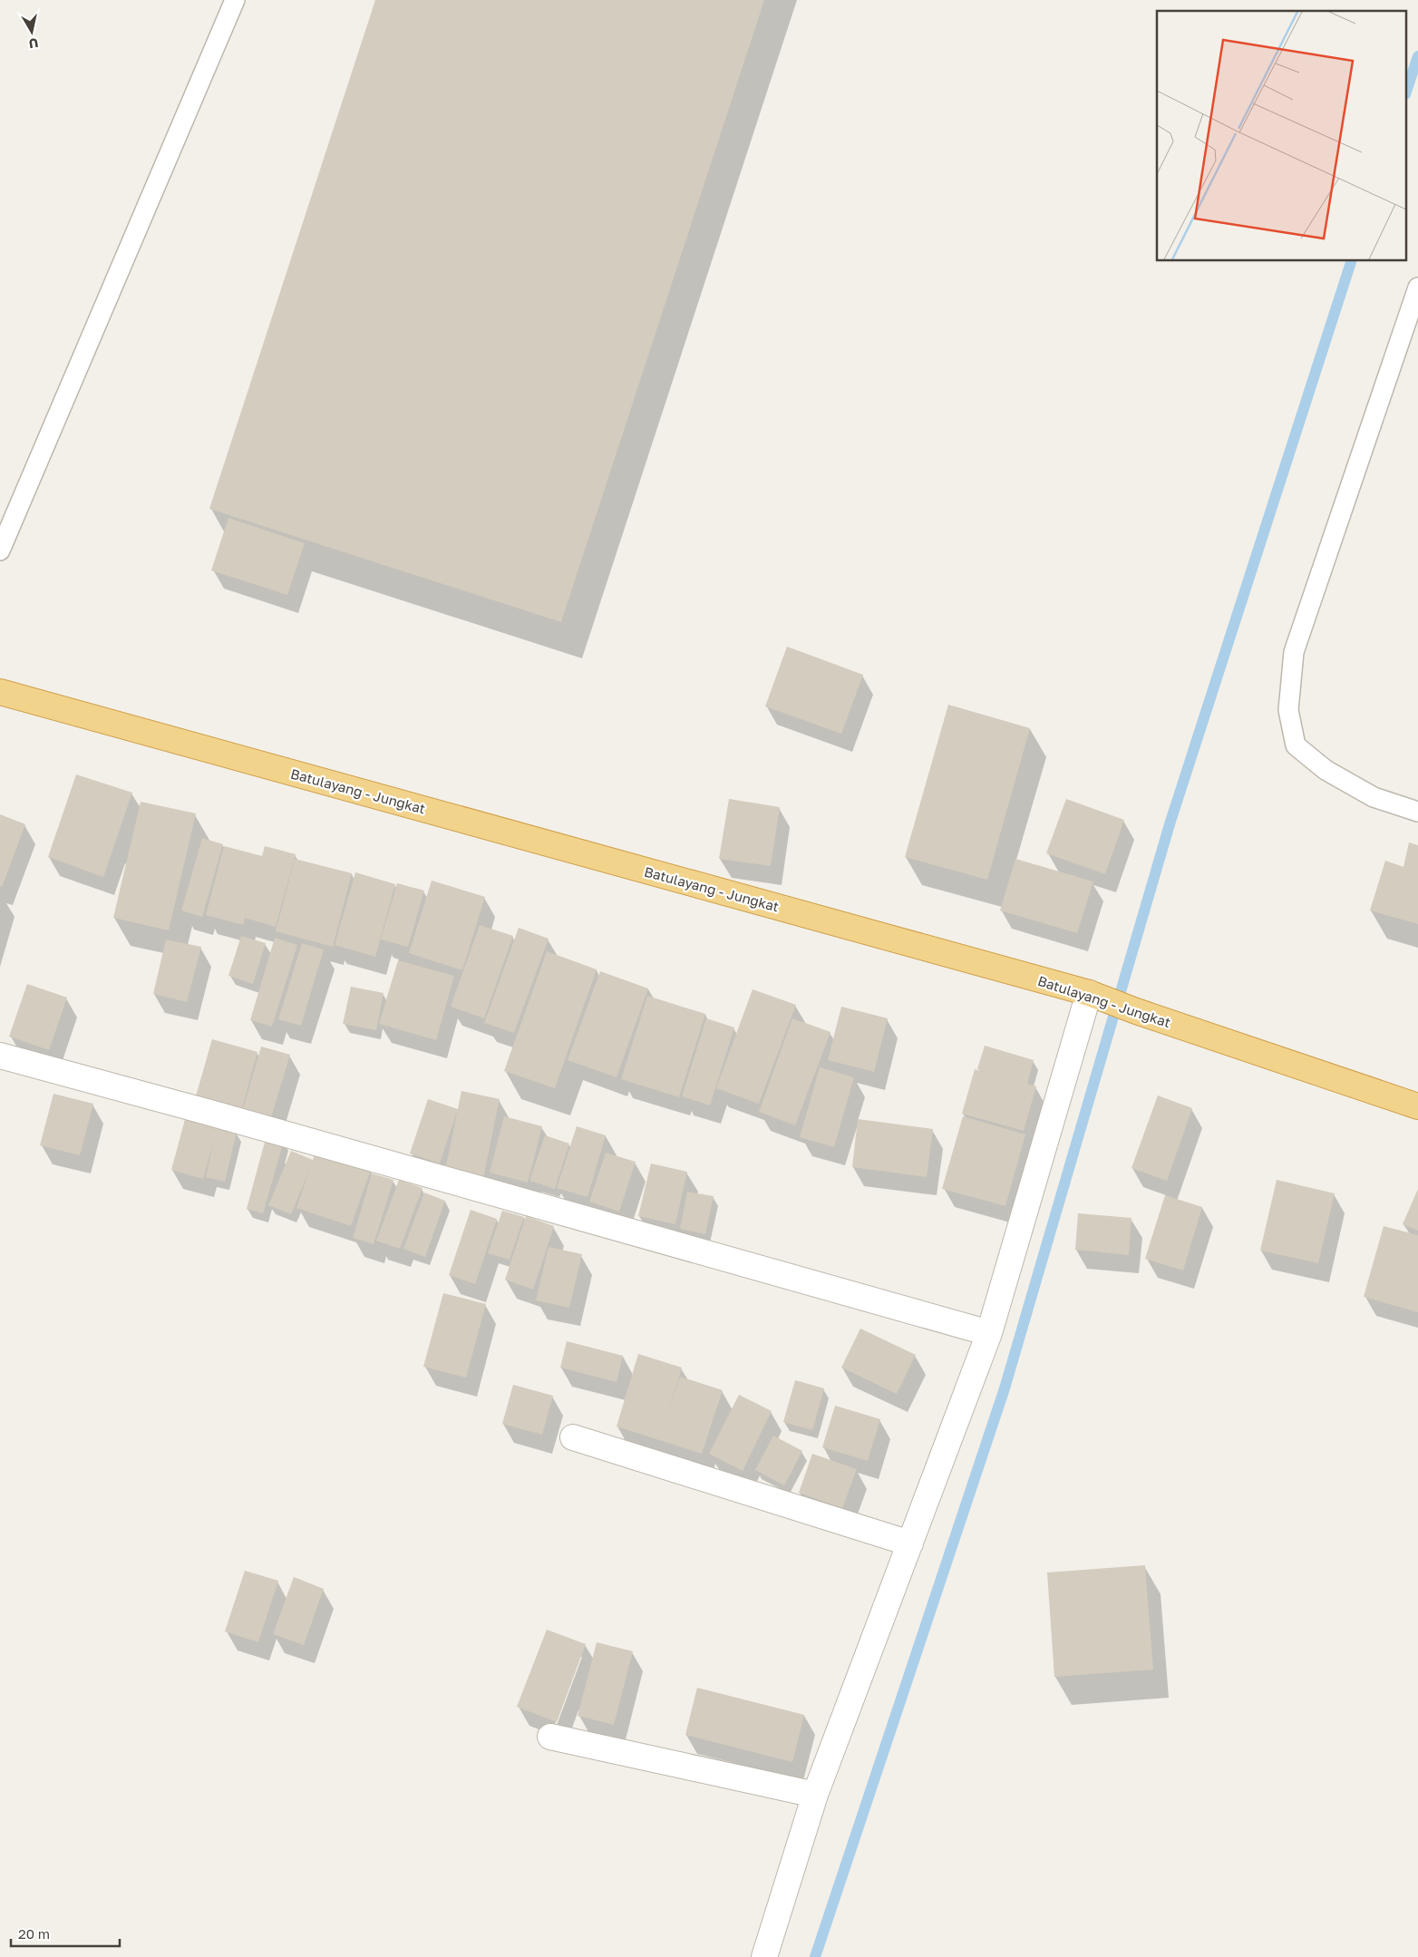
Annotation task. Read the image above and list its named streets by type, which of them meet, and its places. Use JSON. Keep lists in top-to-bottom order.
{
  "streets": {
    "highway": ["Batulayang - Jungkat"]
  },
  "scale_bar": "20 m",
  "north": "bottom"
}
